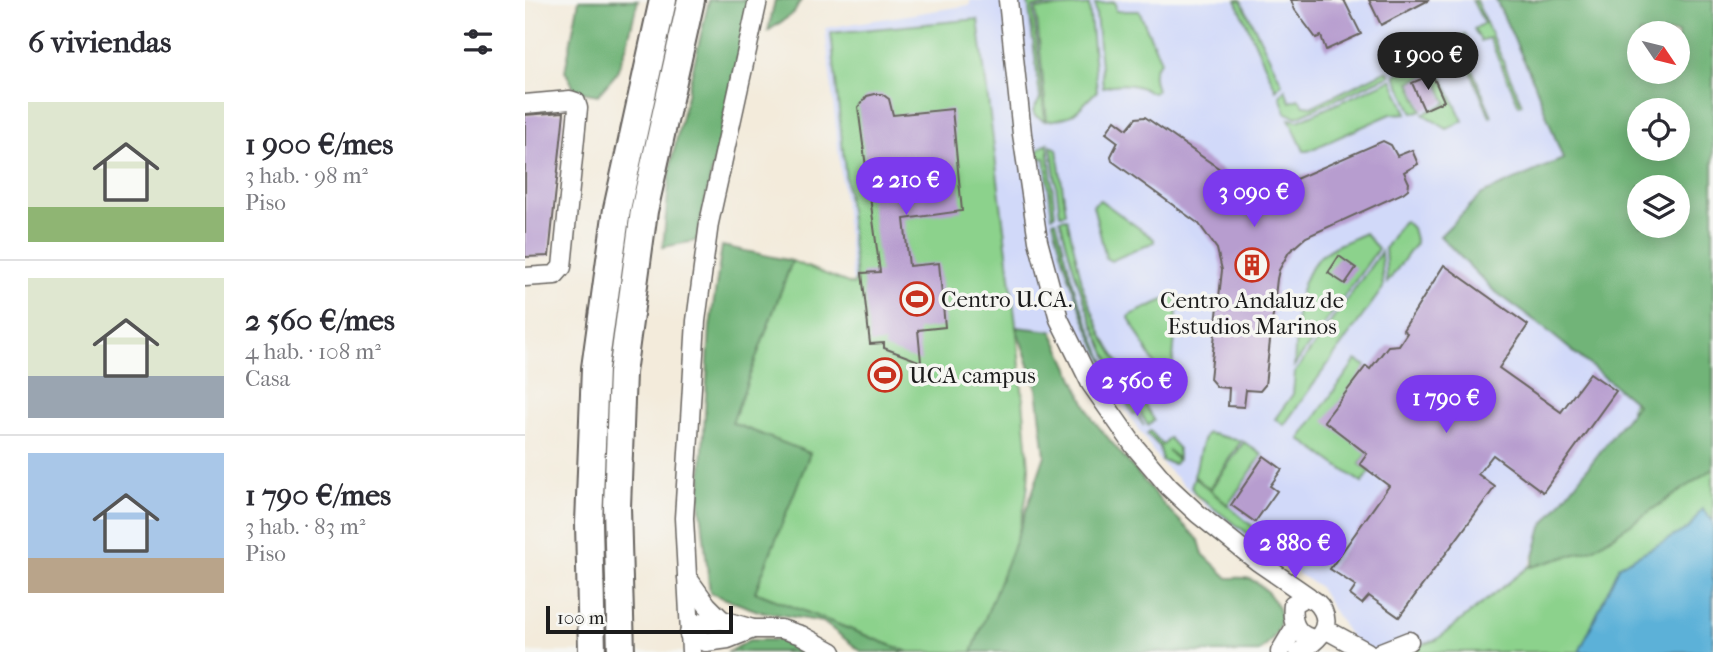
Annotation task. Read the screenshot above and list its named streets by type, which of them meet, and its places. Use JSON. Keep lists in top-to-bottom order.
{
  "places": {
    "building": ["Centro Andaluz de Estudios Marinos"],
    "sports": ["Centro U.CA.", "UCA campus"]
  },
  "scale_bar": "100 m",
  "north": "bottom right",
  "page": {
    "heading": "6 viviendas",
    "price": [
      "1 900 €",
      "2 210 €",
      "3 090 €",
      "2 560 €",
      "1 790 €",
      "2 880 €"
    ],
    "list": [
      {
        "name": "1 900 €/mes",
        "note": "3 hab. · 98 m² · Piso"
      },
      {
        "name": "2 560 €/mes",
        "note": "4 hab. · 108 m² · Casa"
      },
      {
        "name": "1 790 €/mes",
        "note": "3 hab. · 83 m² · Piso"
      }
    ],
    "scale": "100 m"
  }
}
